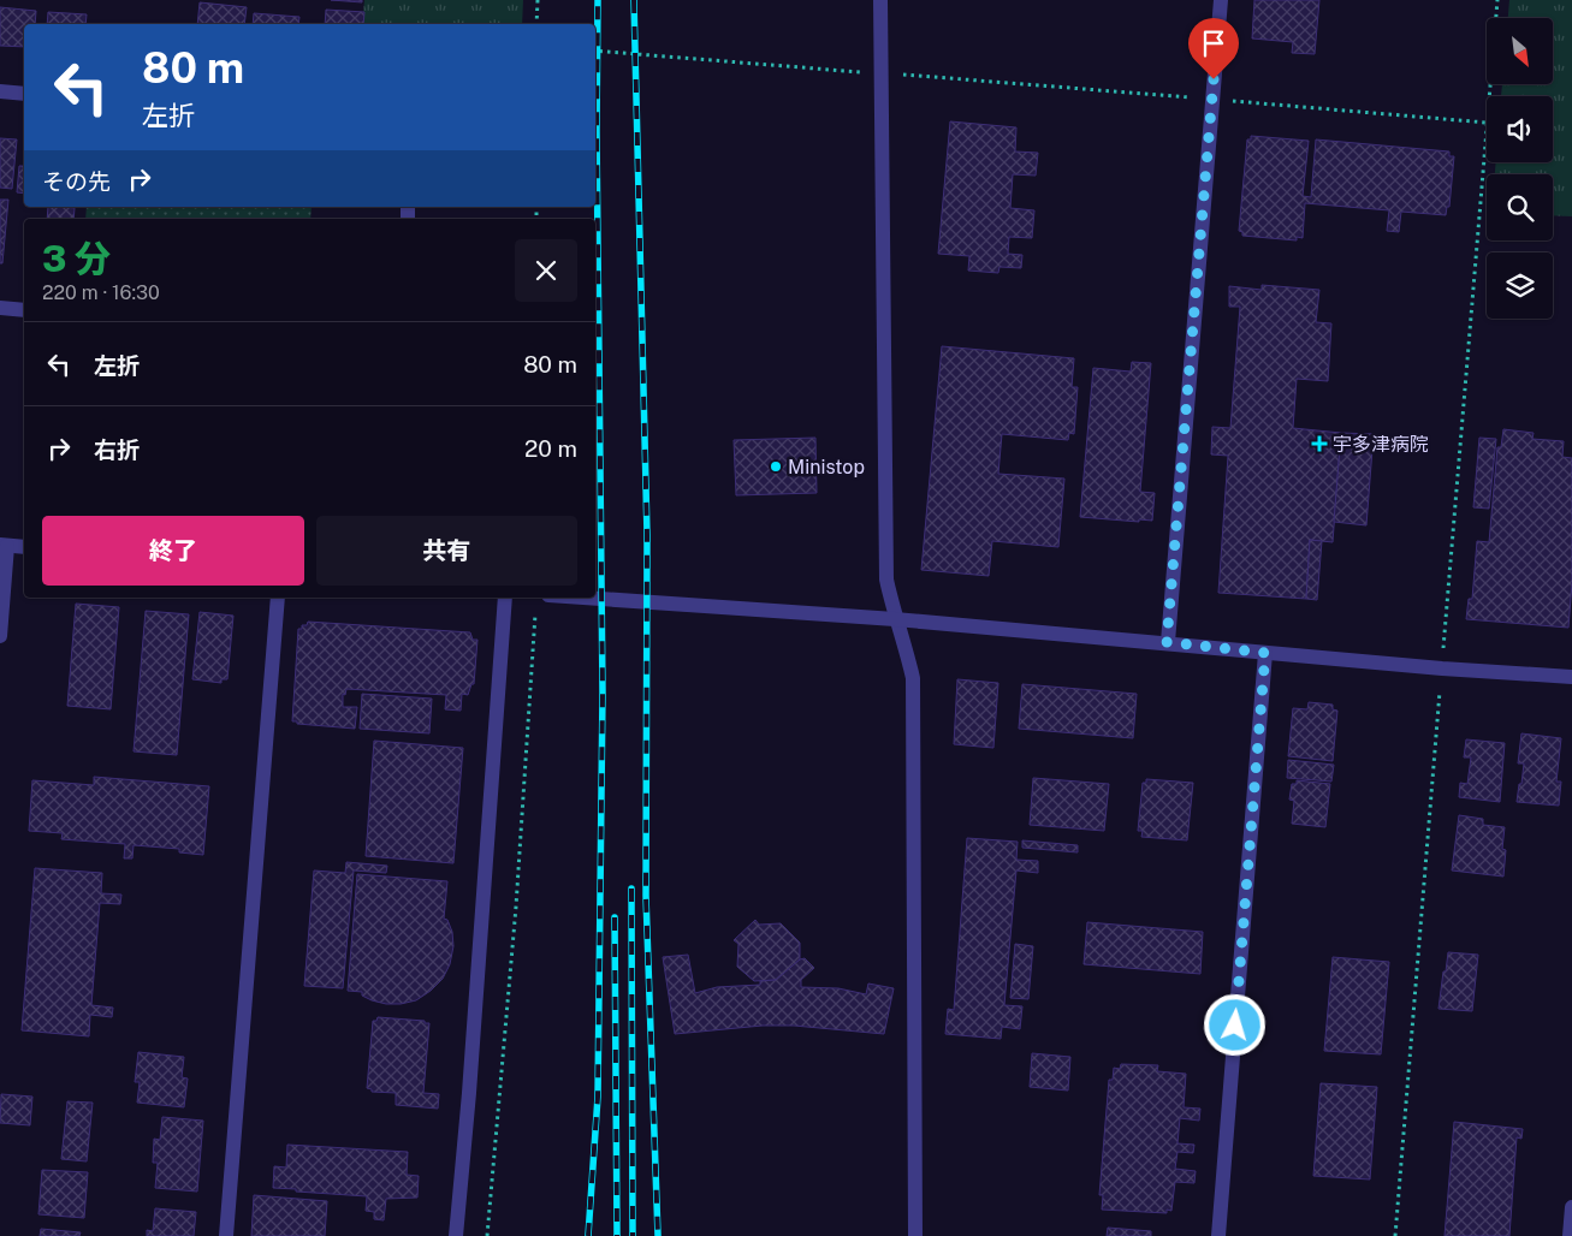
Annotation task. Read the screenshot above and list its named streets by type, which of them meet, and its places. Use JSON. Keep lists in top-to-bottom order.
{
  "places": {
    "health": ["宇多津病院"],
    "other": ["Ministop"]
  },
  "north": "bottom right",
  "page": {
    "turn": ["80 m", "左折"],
    "then": "その先",
    "heading": ["3 分", "220 m · 16:30"],
    "list": [
      {
        "name": "左折",
        "value": "80 m"
      },
      {
        "name": "右折",
        "value": "20 m"
      }
    ],
    "buttons": ["終了", "共有"]
  }
}
